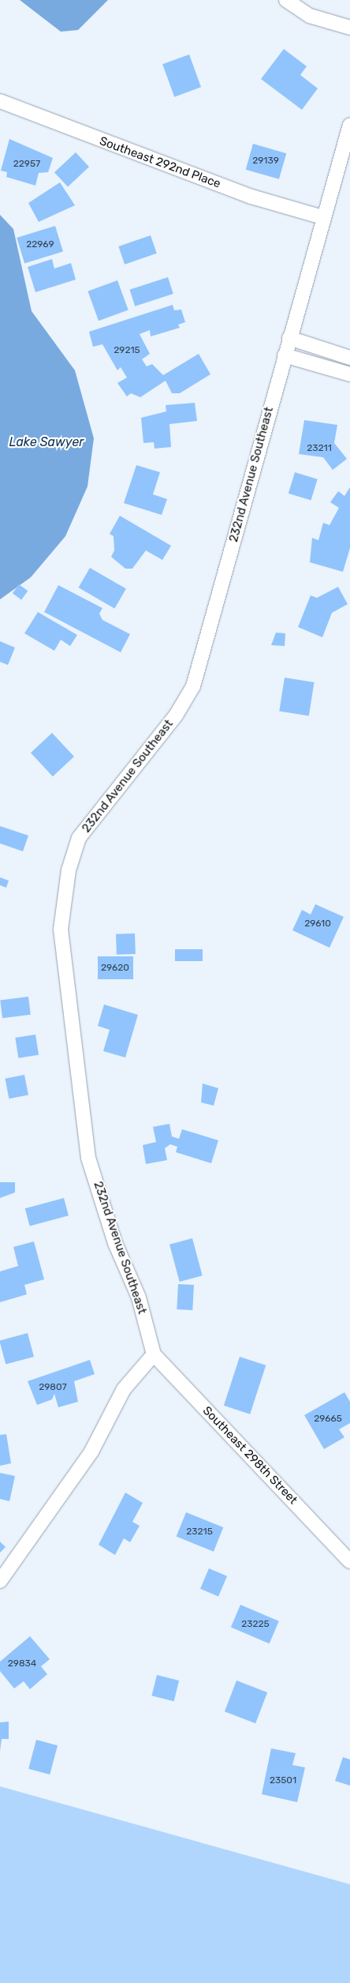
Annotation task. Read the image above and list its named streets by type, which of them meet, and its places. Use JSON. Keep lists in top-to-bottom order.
{
  "streets": {
    "street": ["Southeast 292nd Place", "232nd Avenue Southeast", "Southeast 298th Street"]
  },
  "crossings": [
    ["Southeast 292nd Place", "232nd Avenue Southeast"],
    ["232nd Avenue Southeast", "Southeast 298th Street"]
  ],
  "water": ["Lake Sawyer"],
  "house_numbers": [
    "29139",
    "22957",
    "22969",
    "29215",
    "23211",
    "29610",
    "29620",
    "29807",
    "29665",
    "23215",
    "23225",
    "29834",
    "23501"
  ]
}
